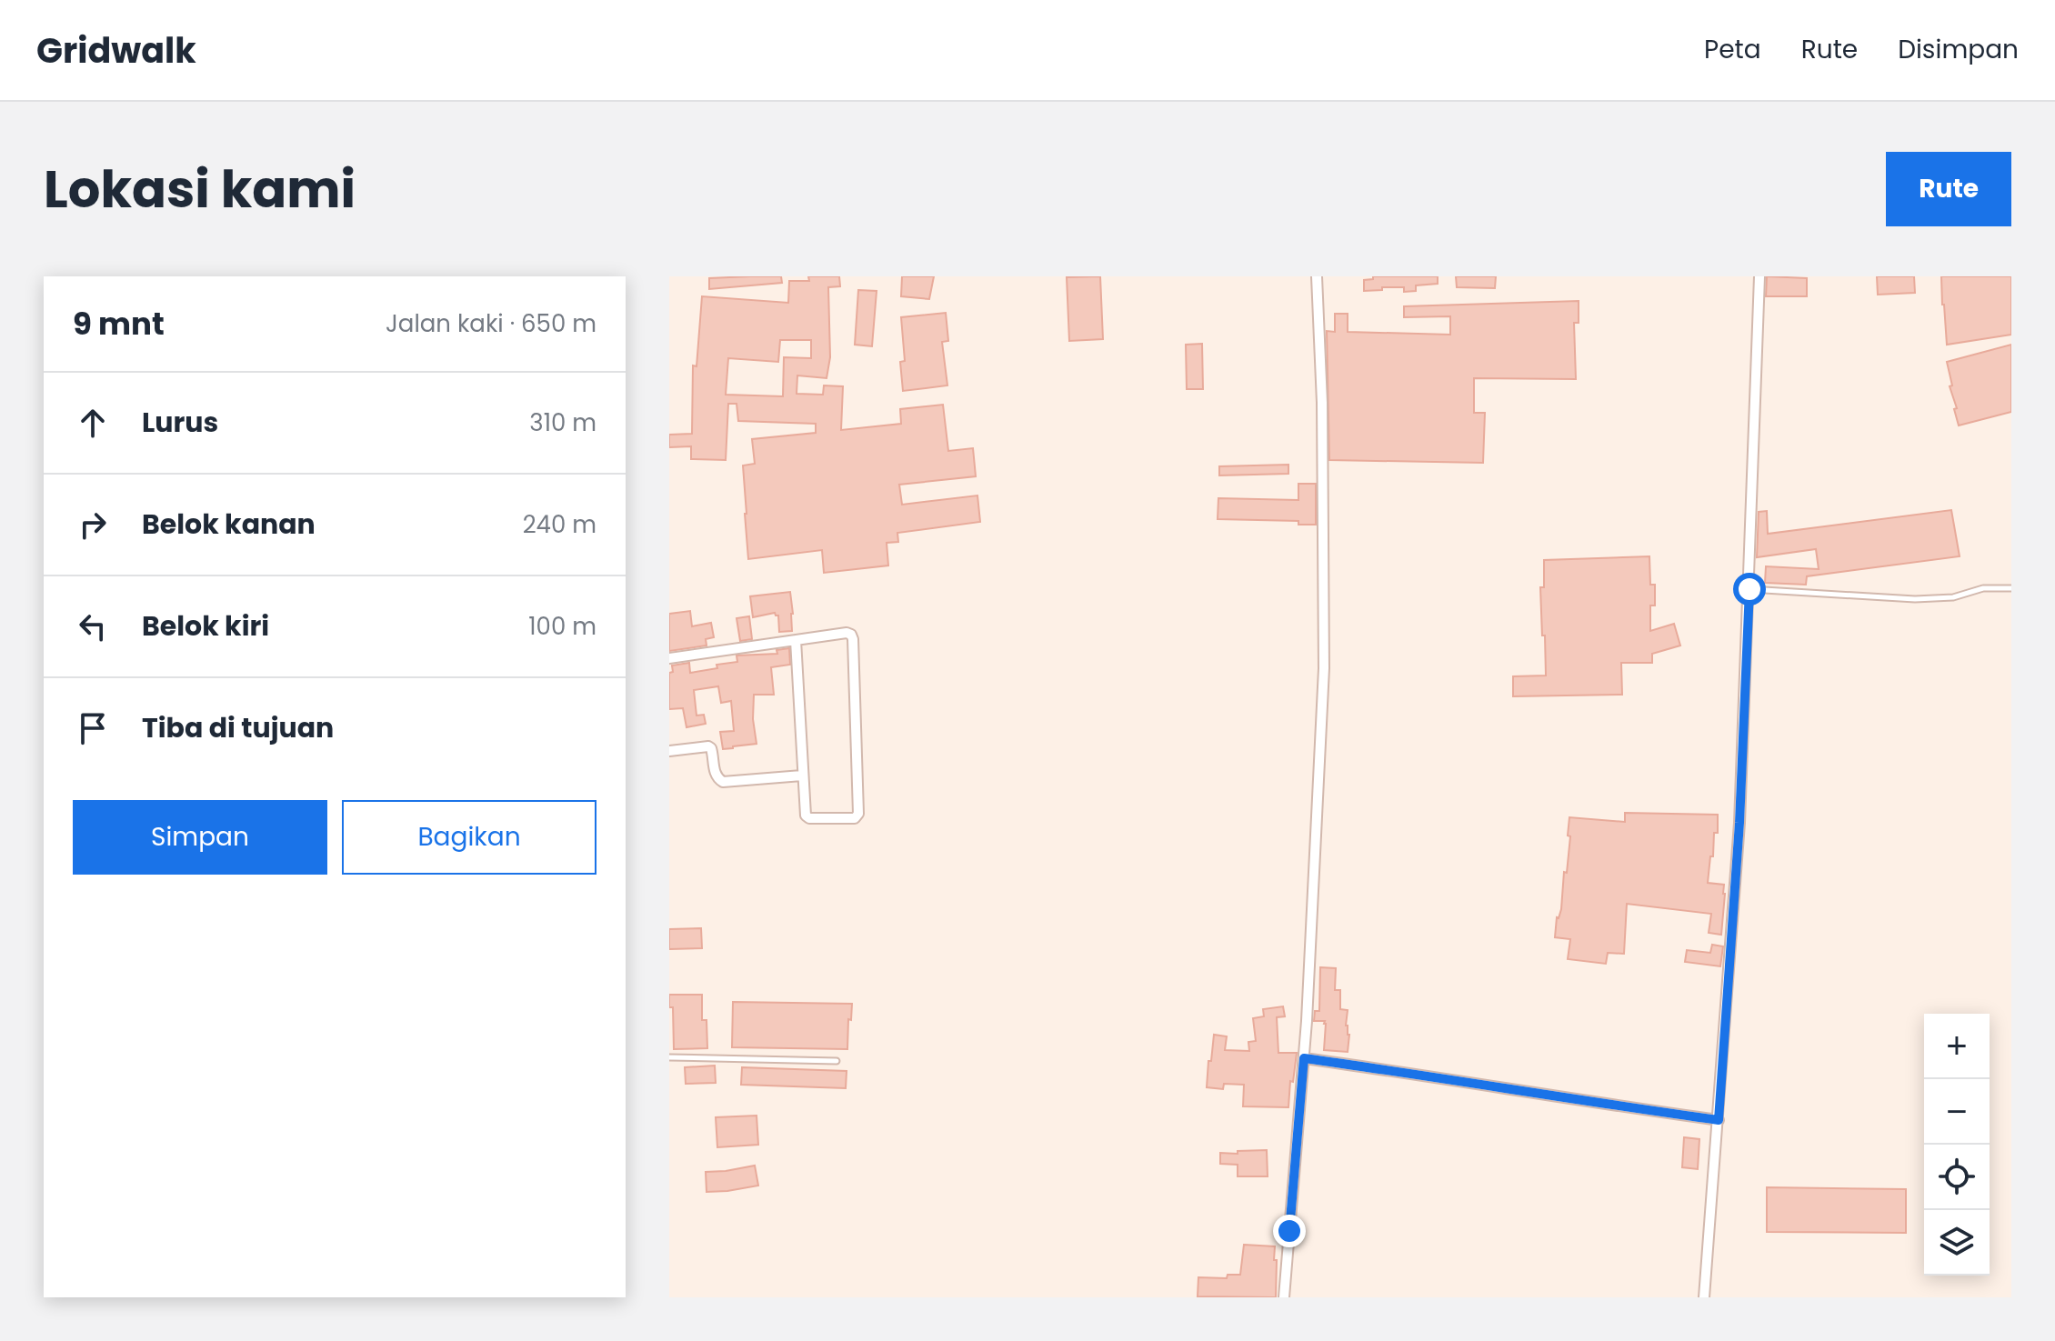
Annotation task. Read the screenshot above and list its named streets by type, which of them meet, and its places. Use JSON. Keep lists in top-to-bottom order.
{
  "page": {
    "header": "Gridwalk",
    "nav": ["Peta", "Rute", "Disimpan"],
    "title": "Lokasi kami",
    "buttons": [
      "Rute",
      ["Simpan", "Bagikan"]
    ],
    "heading": ["9 mnt", "Jalan kaki · 650 m"],
    "list": [
      ["Lurus", "310 m"],
      ["Belok kanan", "240 m"],
      ["Belok kiri", "100 m"],
      "Tiba di tujuan"
    ],
    "map_buttons": ["+", "−"]
  }
}
